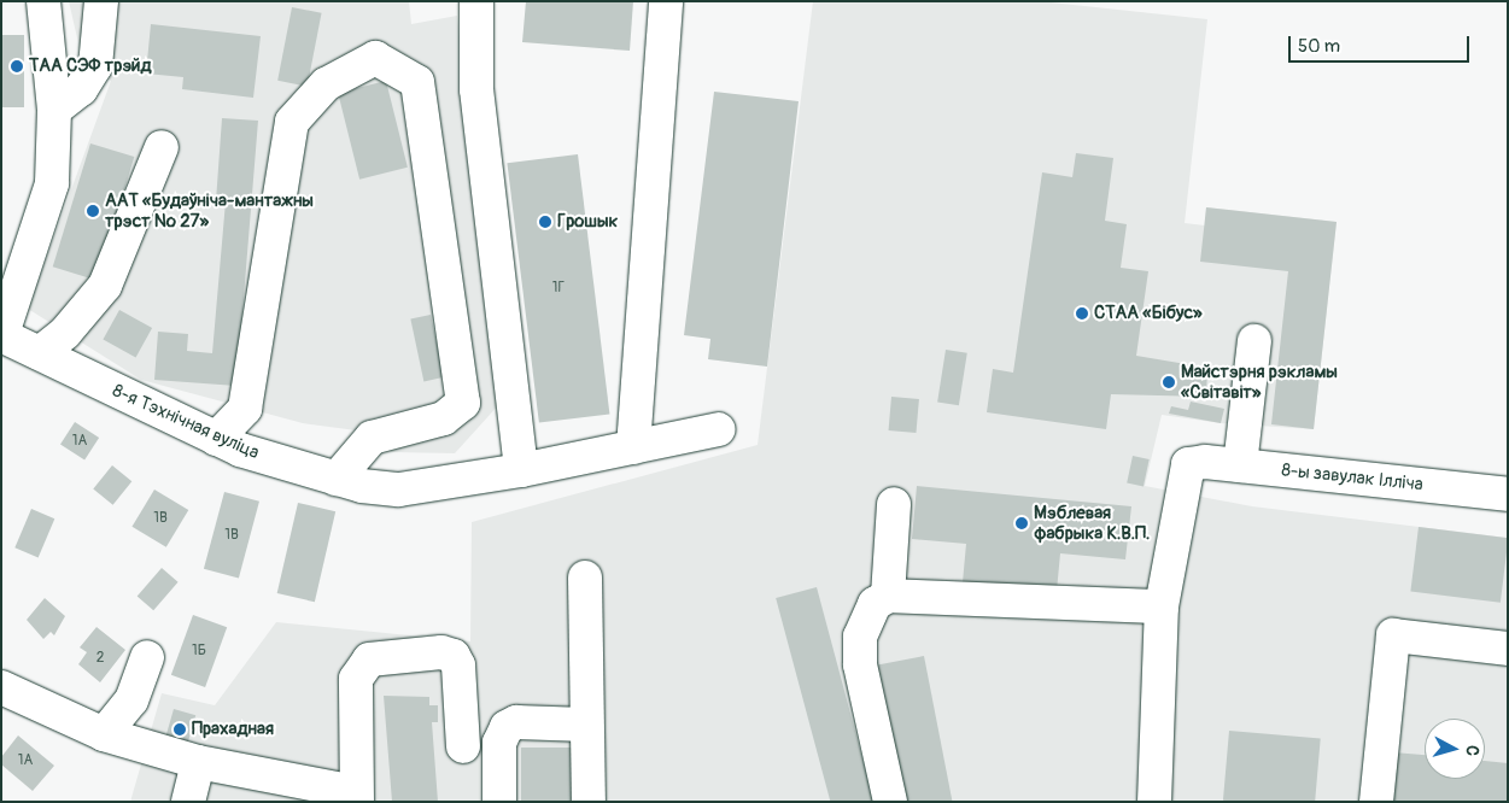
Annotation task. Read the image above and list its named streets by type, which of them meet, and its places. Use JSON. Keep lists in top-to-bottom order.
{
  "streets": {
    "street": ["8-я Тэхнічная вуліца", "8-ы завулак Ілліча"]
  },
  "places": [
    "ТАА СЭФ трэйд",
    "ААТ «Будаўніча-мантажны трэст № 27»",
    "Грошык",
    "СТАА «Бібус»",
    "Майстэрня рэкламы «Світавіт»",
    "Мэблевая фабрыка К.В.П.",
    "Прахадная"
  ],
  "house_numbers": [
    "1Г",
    "1А",
    "1В",
    "1В",
    "1Б",
    "2",
    "1А"
  ],
  "scale_bar": "50 m",
  "north": "right"
}
